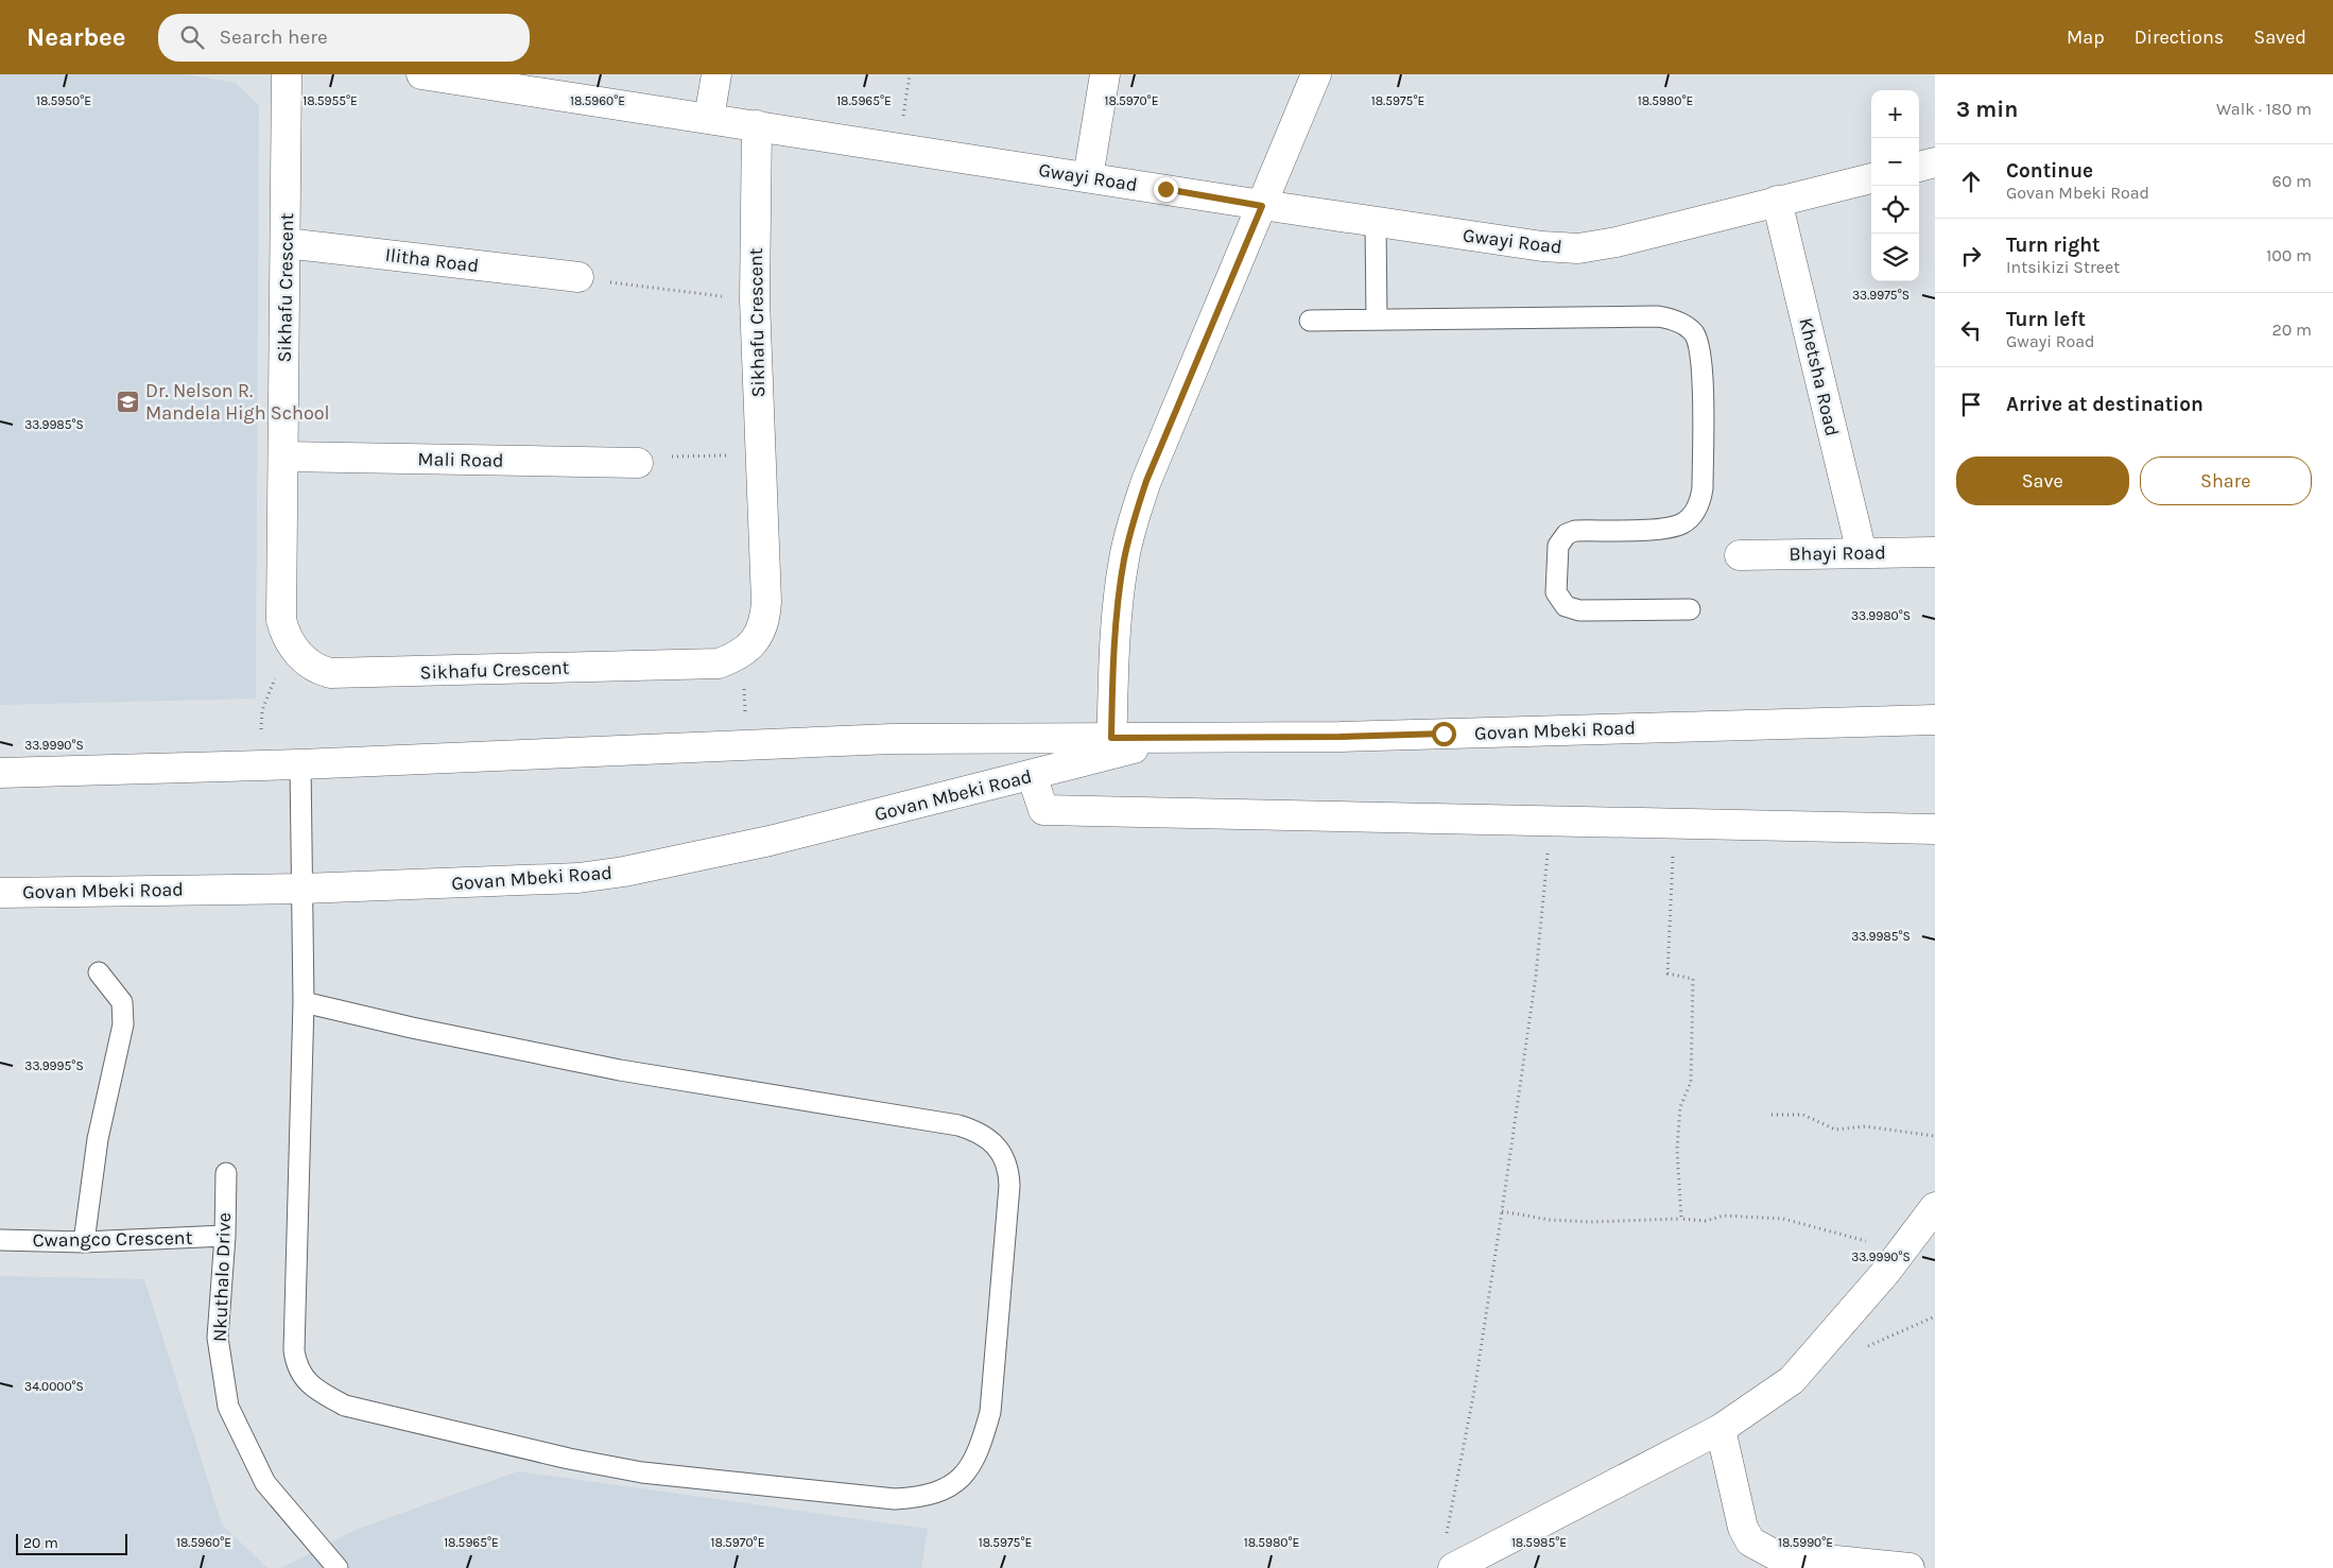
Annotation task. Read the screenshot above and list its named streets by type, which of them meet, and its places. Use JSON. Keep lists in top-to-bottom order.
{
  "streets": {
    "street": [
      "Gwayi Road",
      "Ilitha Road",
      "Sikhafu Crescent",
      "Khetsha Road",
      "Mali Road",
      "Bhayi Road",
      "Govan Mbeki Road"
    ],
    "lane": ["Cwangco Crescent", "Nkuthalo Drive"]
  },
  "crossings": [
    ["Gwayi Road", "Sikhafu Crescent"],
    ["Gwayi Road", "Khetsha Road"],
    ["Ilitha Road", "Sikhafu Crescent"],
    ["Sikhafu Crescent", "Mali Road"],
    ["Khetsha Road", "Bhayi Road"],
    ["Cwangco Crescent", "Nkuthalo Drive"]
  ],
  "places": {
    "school or university": ["Dr. Nelson R. Mandela High School"]
  },
  "scale_bar": "20 m",
  "page": {
    "header": "Nearbee",
    "search": "Search here",
    "nav": ["Map", "Directions", "Saved"],
    "heading": ["3 min", "Walk · 180 m"],
    "map_buttons": ["+", "−"],
    "list": [
      ["Continue", "Govan Mbeki Road", "60 m"],
      ["Turn right", "Intsikizi Street", "100 m"],
      ["Turn left", "Gwayi Road", "20 m"],
      "Arrive at destination"
    ],
    "buttons": ["Save", "Share"],
    "scale": "20 m"
  },
  "coordinates": [
    "18.5950°E",
    "18.5955°E",
    "18.5960°E",
    "18.5965°E",
    "18.5970°E",
    "18.5975°E",
    "18.5980°E",
    "33.9975°S",
    "33.9985°S",
    "33.9980°S",
    "33.9990°S",
    "33.9995°S",
    "34.0000°S",
    "18.5985°E",
    "18.5990°E"
  ]
}
